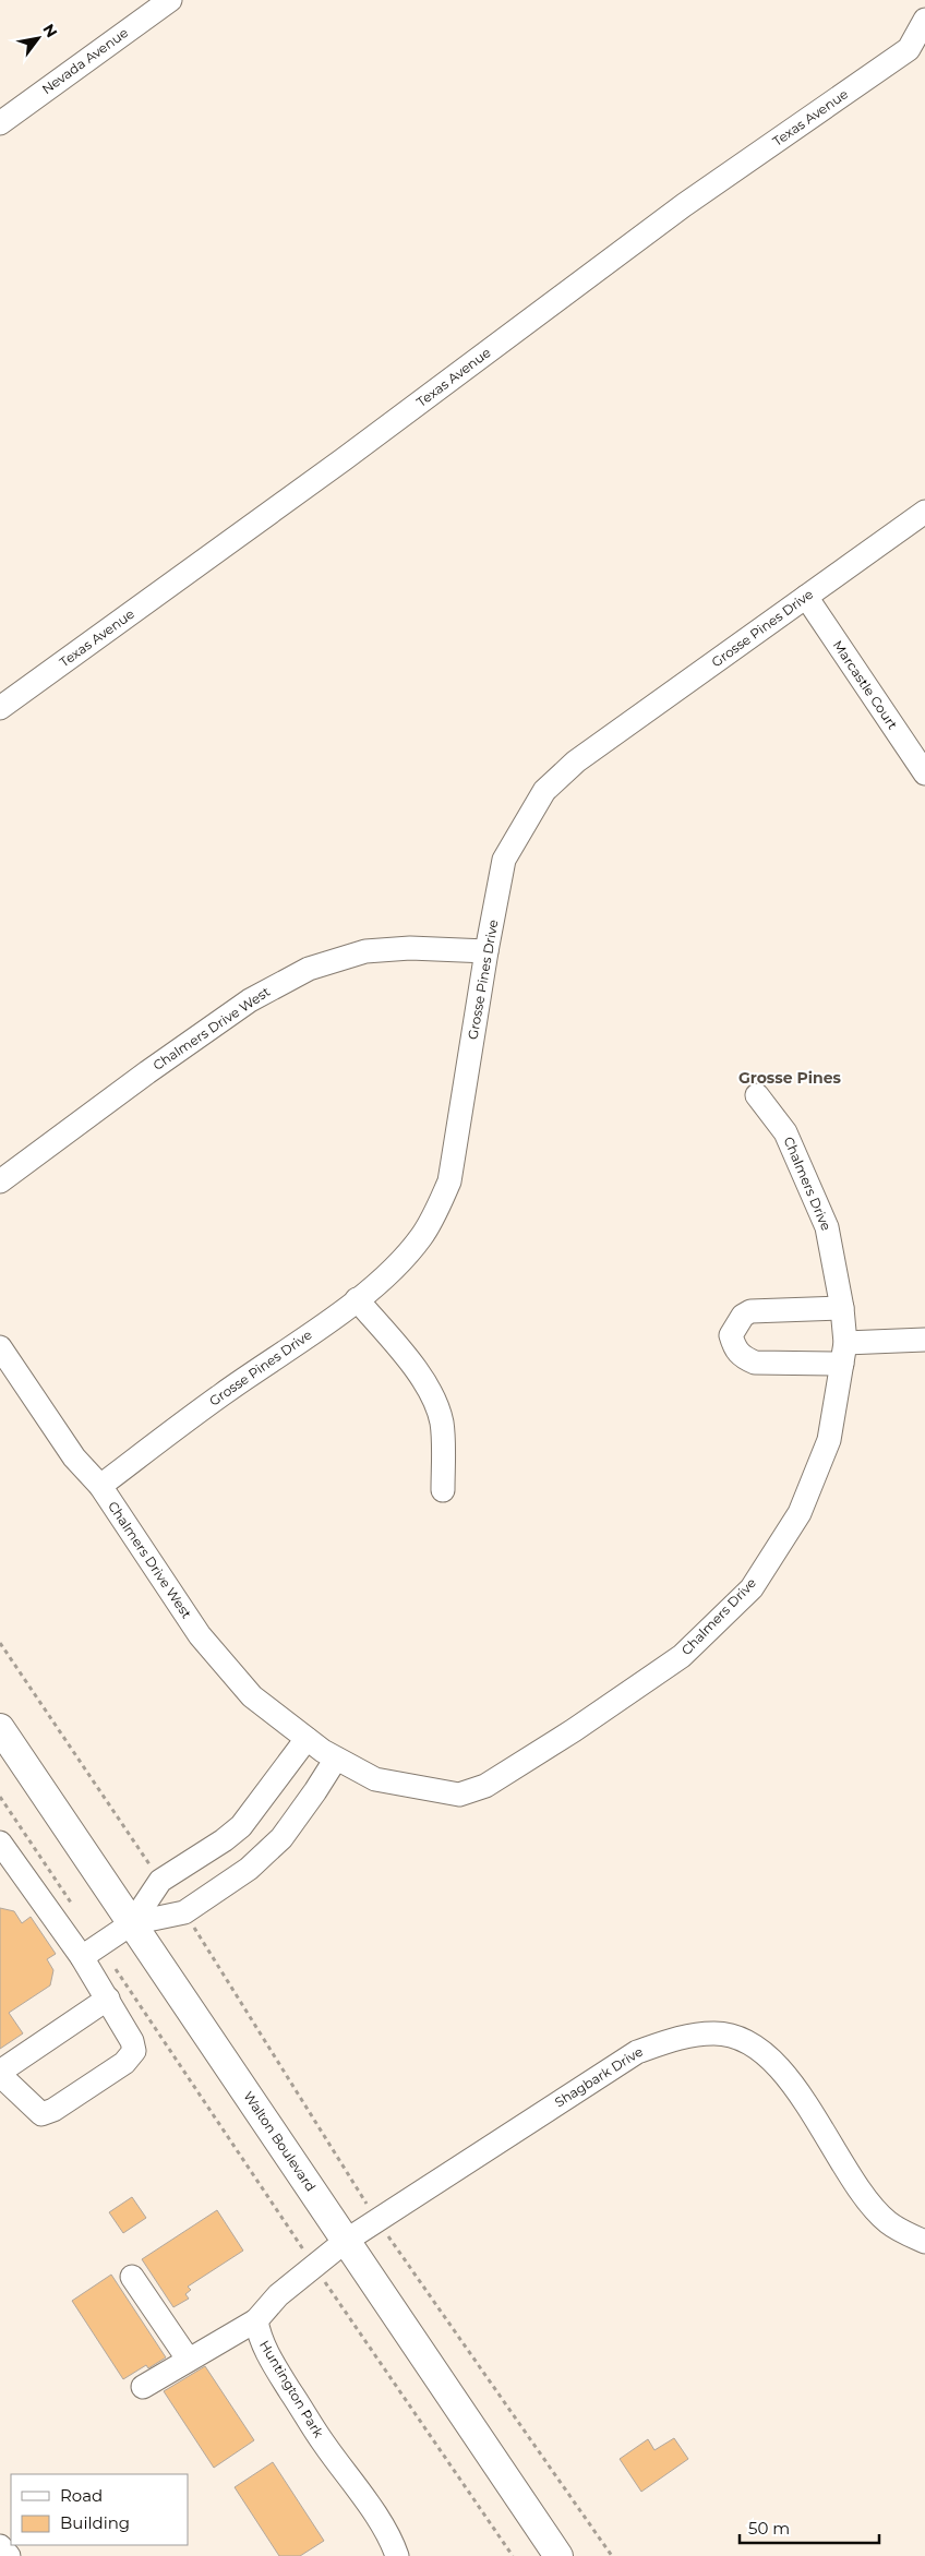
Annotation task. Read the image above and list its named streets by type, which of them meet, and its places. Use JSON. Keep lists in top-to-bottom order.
{
  "streets": {
    "main road": ["Walton Boulevard"],
    "street": [
      "Nevada Avenue",
      "Texas Avenue",
      "Grosse Pines Drive",
      "Marcastle Court",
      "Chalmers Drive West",
      "Chalmers Drive",
      "Shagbark Drive",
      "Huntington Park"
    ]
  },
  "crossings": [
    ["Grosse Pines Drive", "Marcastle Court"],
    ["Grosse Pines Drive", "Chalmers Drive West"],
    ["Chalmers Drive West", "Chalmers Drive"],
    ["Shagbark Drive", "Walton Boulevard"]
  ],
  "districts": ["Grosse Pines"],
  "legend": ["Road", "Building"],
  "scale_bar": "50 m",
  "north": "top right"
}
